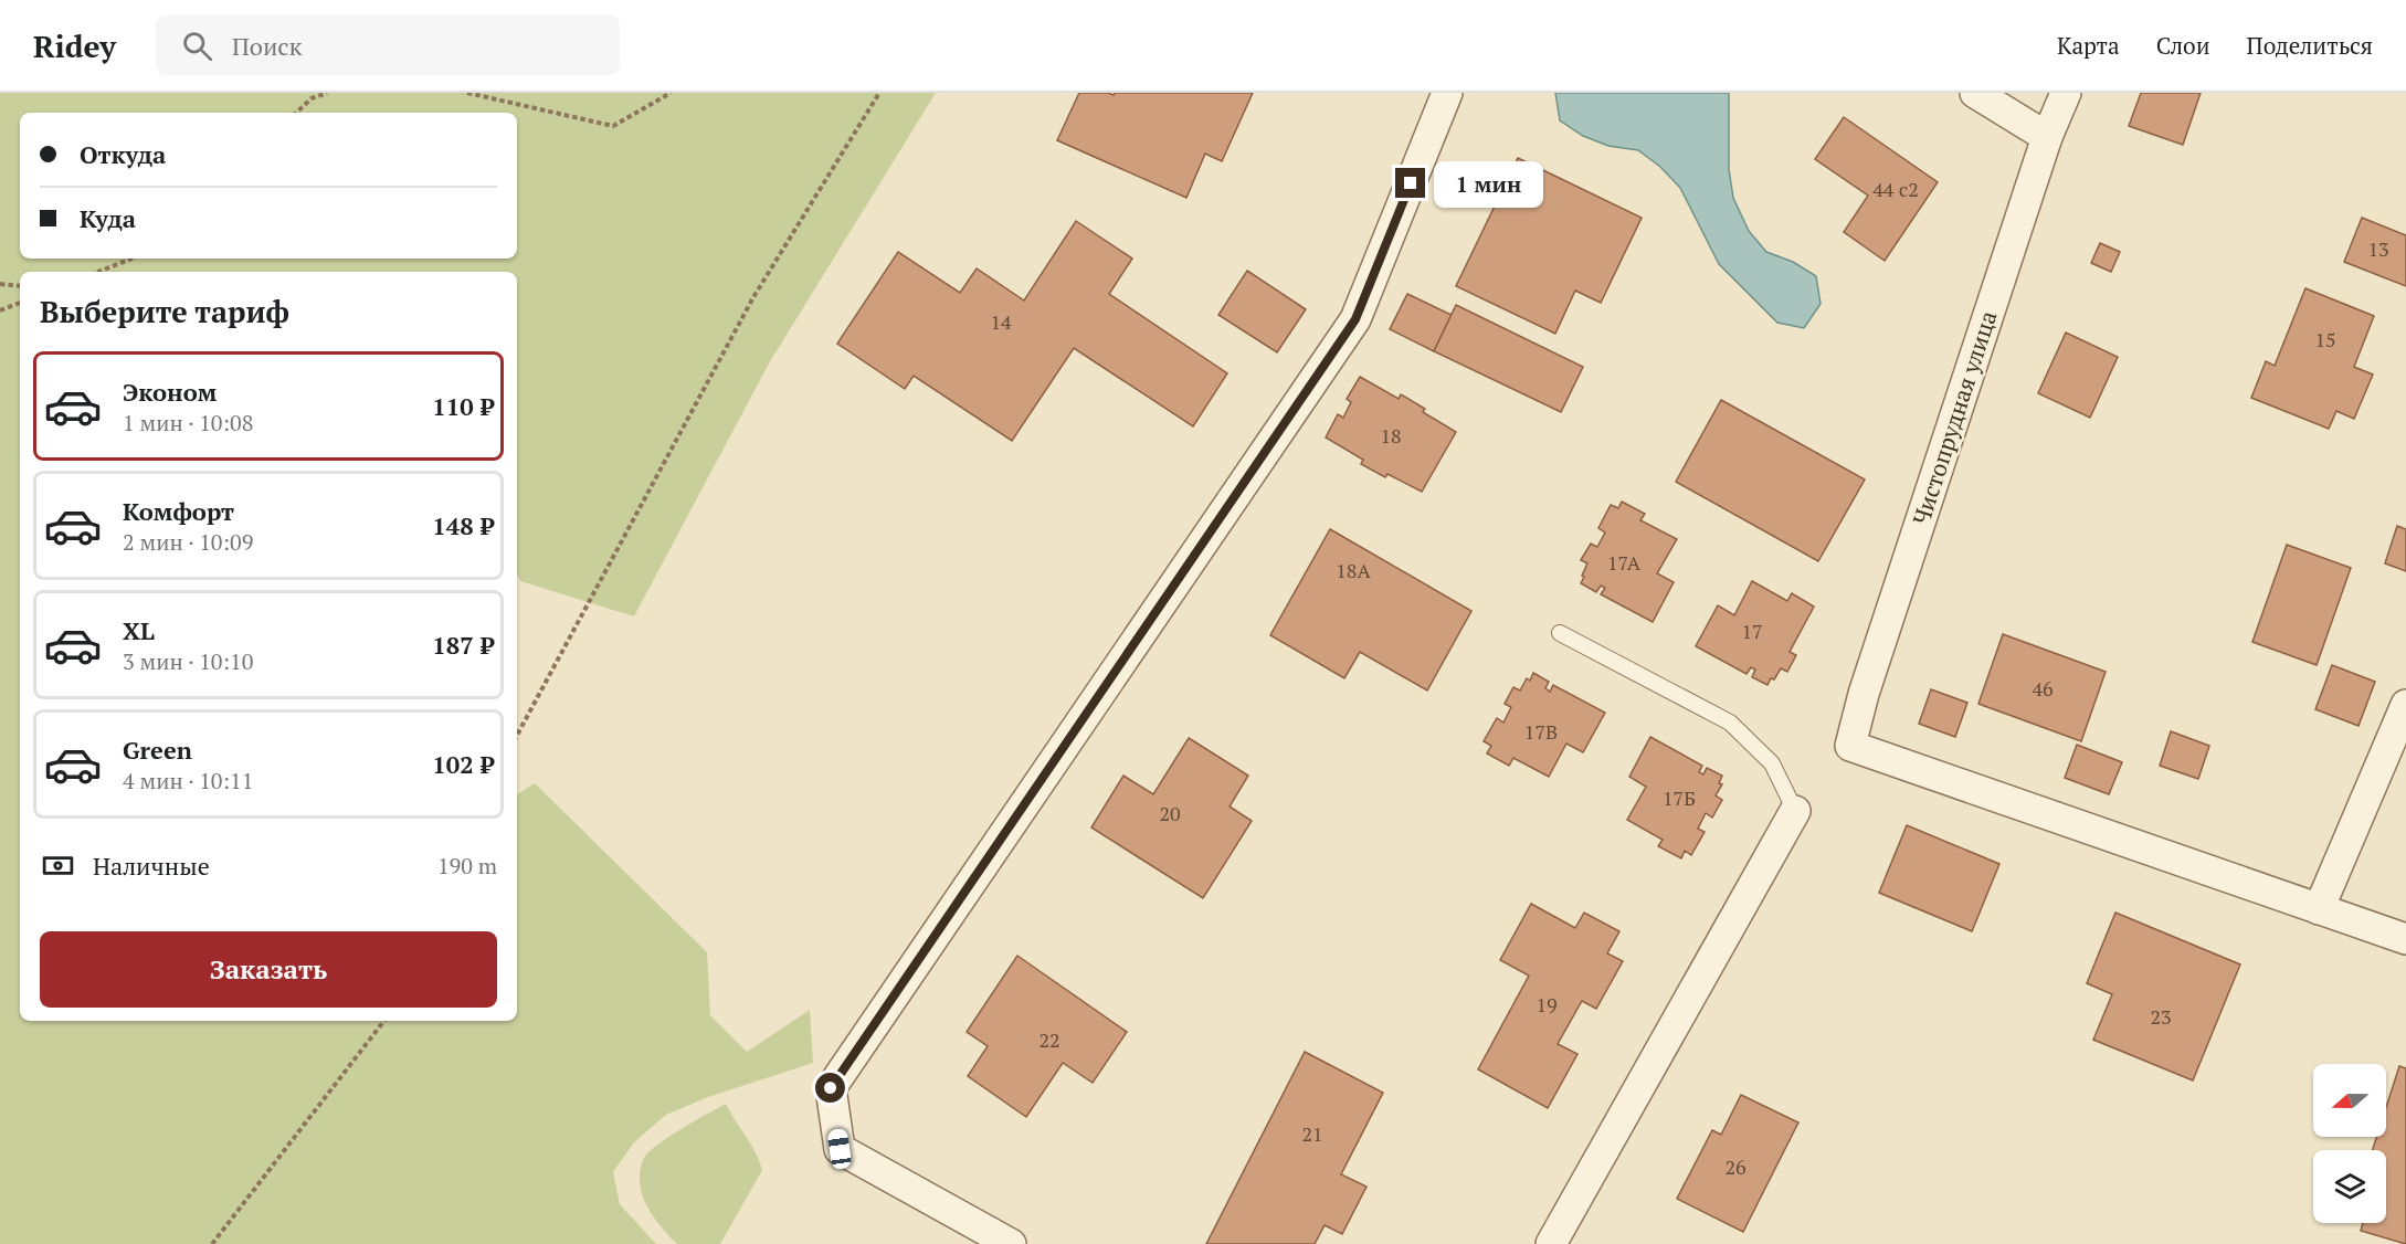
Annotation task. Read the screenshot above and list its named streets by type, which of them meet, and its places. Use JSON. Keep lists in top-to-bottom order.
{
  "streets": {
    "street": ["Чистопрудная улица"]
  },
  "house_numbers": [
    "44 с2",
    "13",
    "14",
    "15",
    "18",
    "17А",
    "18А",
    "17",
    "46",
    "17В",
    "17Б",
    "20",
    "19",
    "23",
    "22",
    "21",
    "26"
  ],
  "north": "left",
  "page": {
    "header": "Ridey",
    "search": "Поиск",
    "nav": ["Карта", "Слои", "Поделиться"],
    "banner": ["Откуда", "Куда"],
    "bubble": "1 мин",
    "heading": "Выберите тариф",
    "list": [
      {
        "name": "Эконом",
        "note": "1 мин · 10:08",
        "value": "110 ₽"
      },
      {
        "name": "Комфорт",
        "note": "2 мин · 10:09",
        "value": "148 ₽"
      },
      {
        "name": "XL",
        "note": "3 мин · 10:10",
        "value": "187 ₽"
      },
      {
        "name": "Green",
        "note": "4 мин · 10:11",
        "value": "102 ₽"
      }
    ],
    "pay": ["Наличные", "190 m"],
    "buttons": "Заказать"
  }
}
